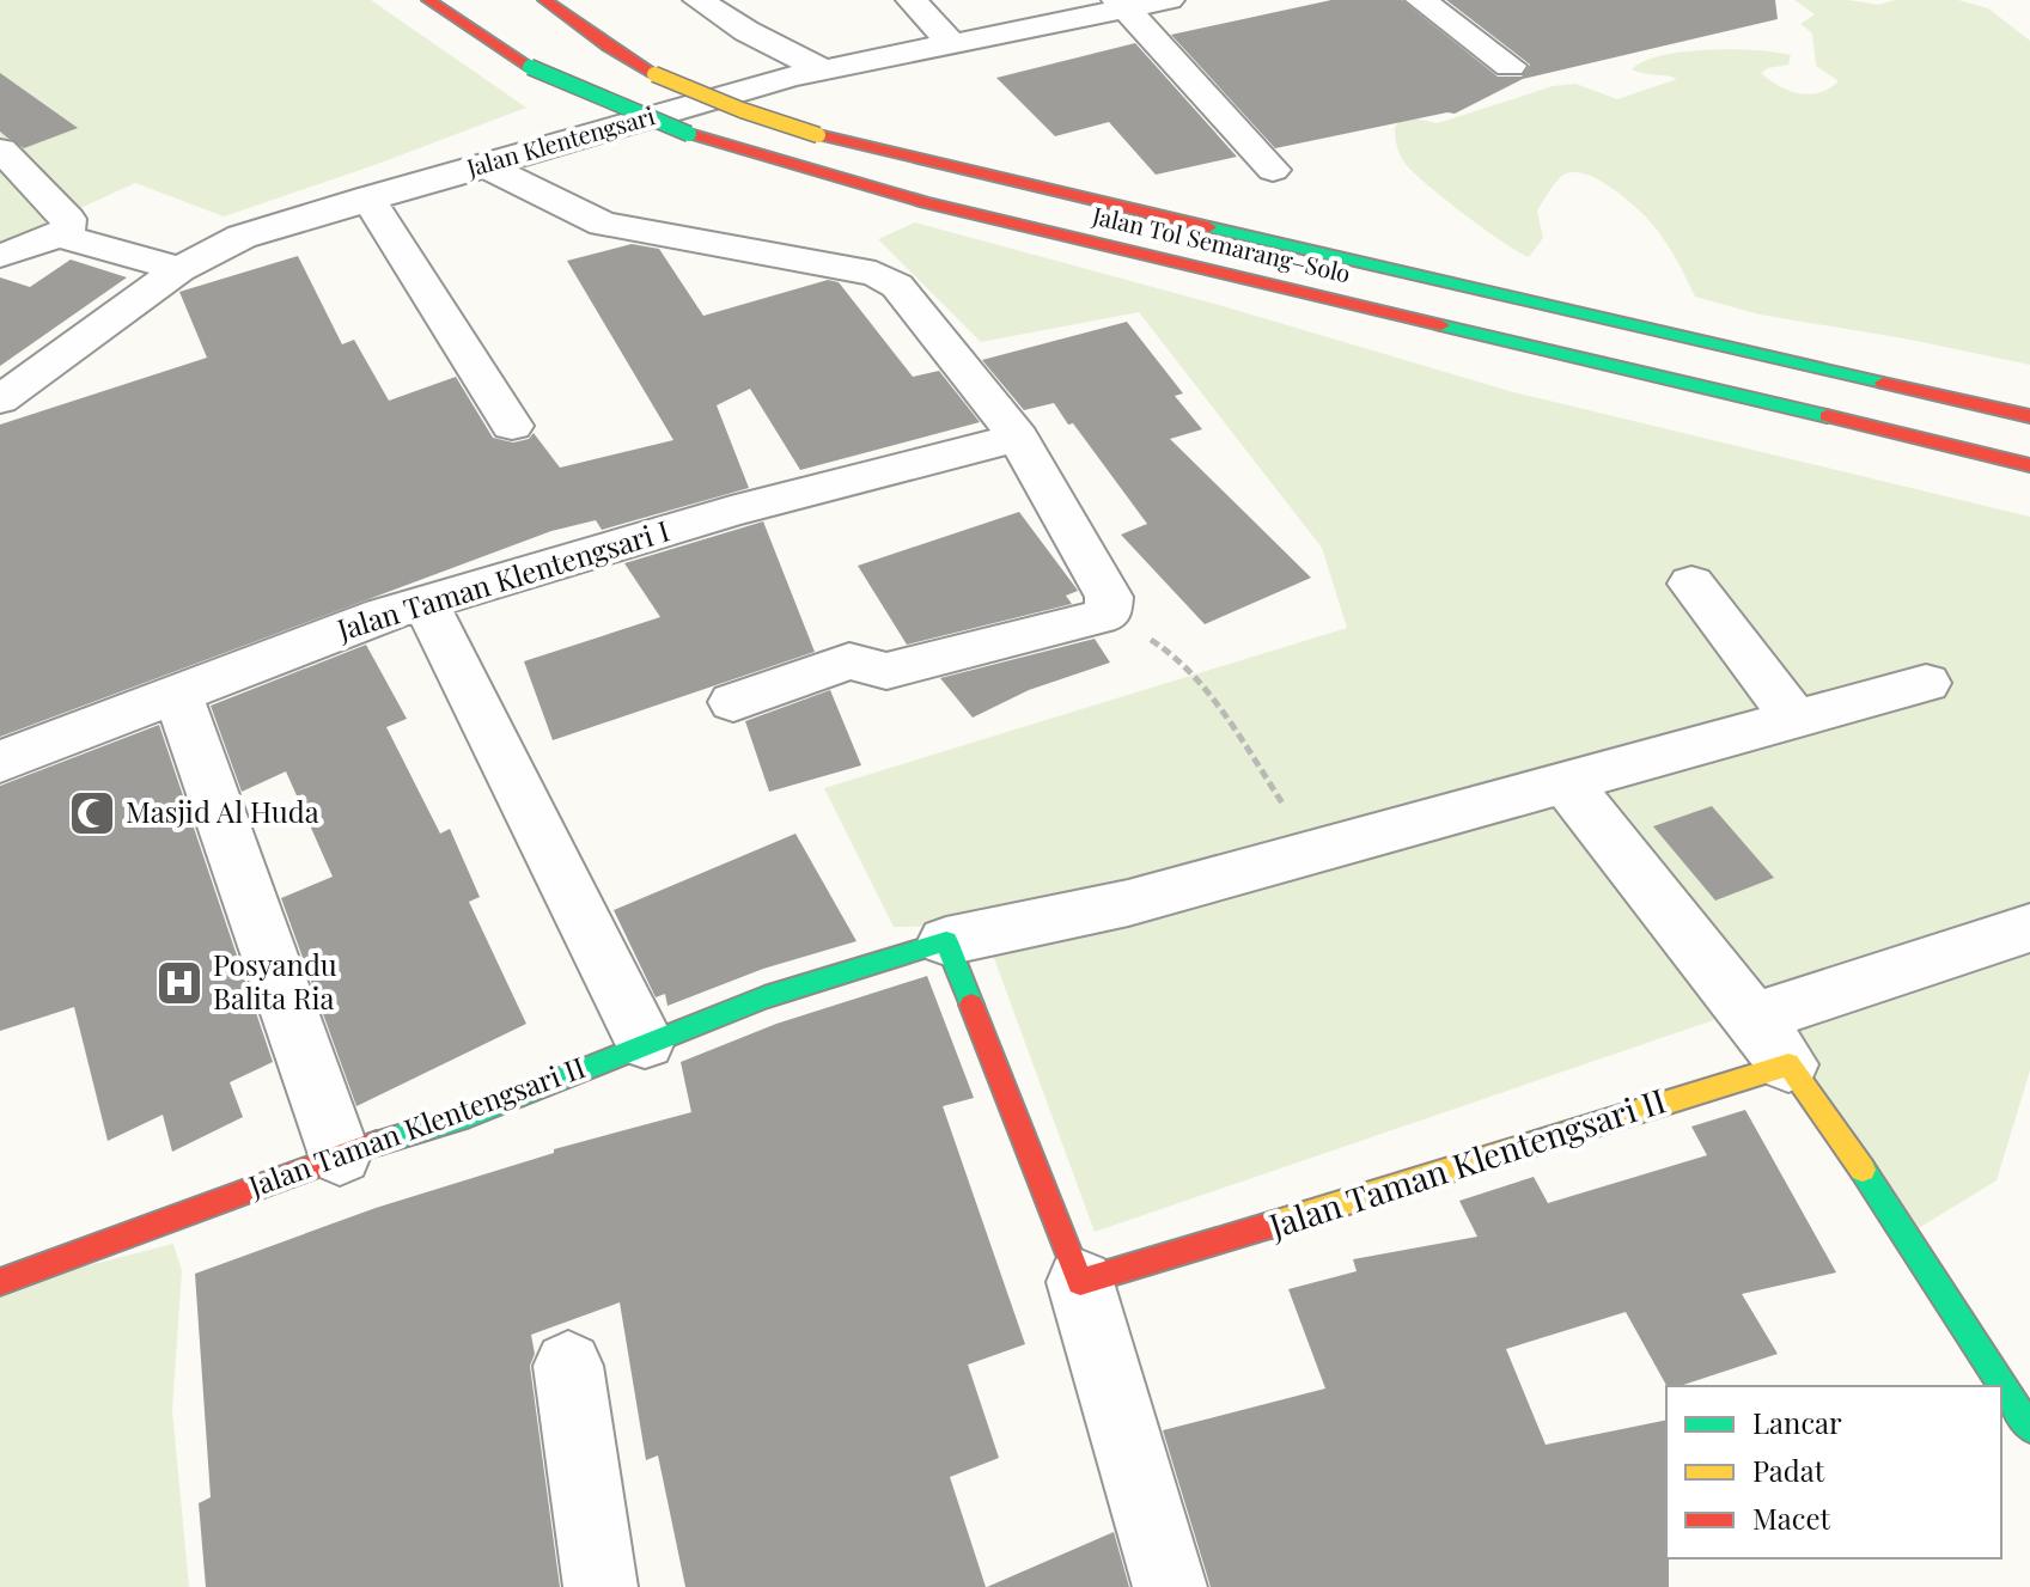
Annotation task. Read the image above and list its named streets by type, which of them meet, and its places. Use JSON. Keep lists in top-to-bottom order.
{
  "streets": {
    "main road": ["Jalan Tol Semarang–Solo", "Jalan Taman Klentengsari II"],
    "street": ["Jalan Klentengsari", "Jalan Taman Klentengsari I"]
  },
  "places": {
    "mosque": ["Masjid Al Huda"],
    "hospital": ["Posyandu Balita Ria"]
  },
  "legend": ["Lancar", "Padat", "Macet"]
}
